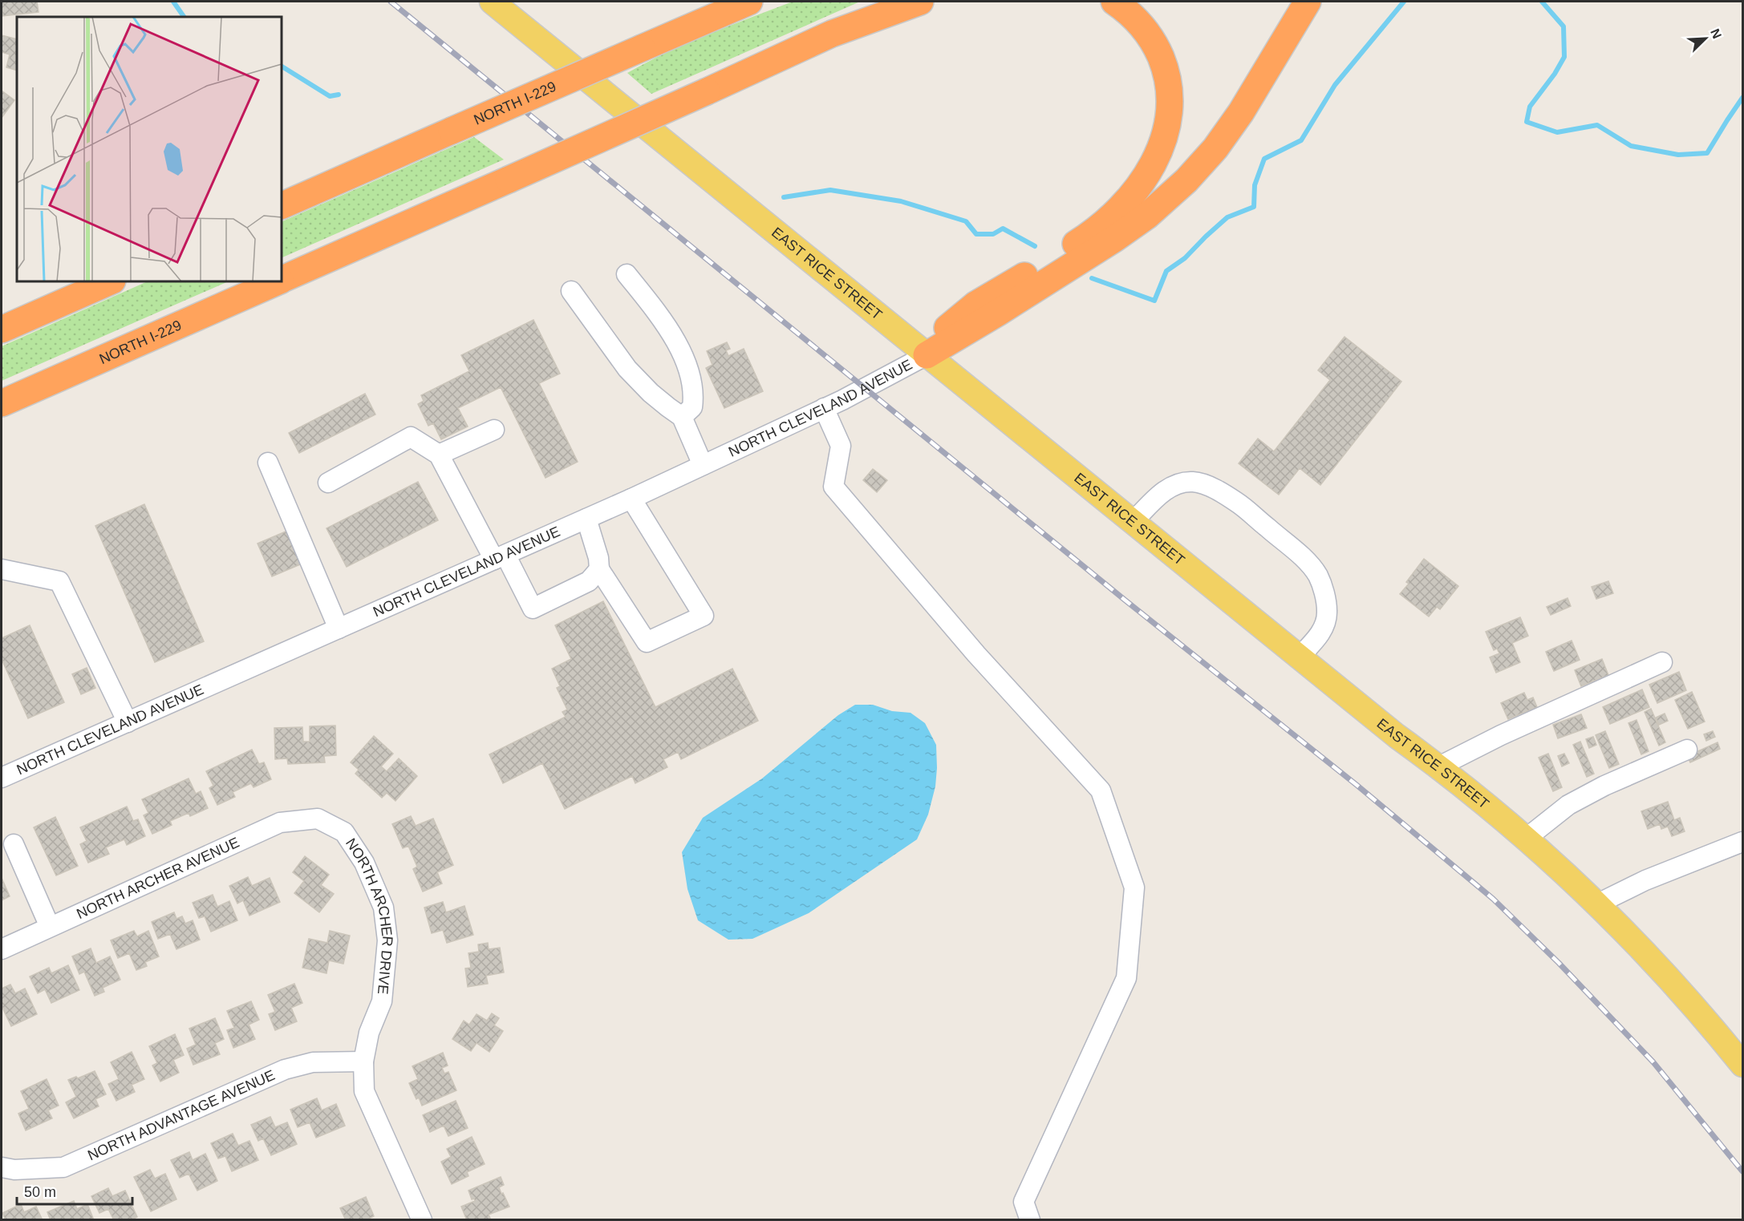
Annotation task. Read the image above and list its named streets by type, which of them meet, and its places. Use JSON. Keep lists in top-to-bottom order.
{
  "streets": {
    "highway": ["NORTH I-229"],
    "main road": ["EAST RICE STREET"],
    "street": [
      "NORTH CLEVELAND AVENUE",
      "NORTH ARCHER AVENUE",
      "NORTH ARCHER DRIVE",
      "NORTH ADVANTAGE AVENUE"
    ]
  },
  "crossings": [
    ["EAST RICE STREET", "NORTH CLEVELAND AVENUE"],
    ["NORTH ARCHER AVENUE", "NORTH ARCHER DRIVE"],
    ["NORTH ARCHER DRIVE", "NORTH ADVANTAGE AVENUE"]
  ],
  "scale_bar": "50 m",
  "north": "top right"
}
